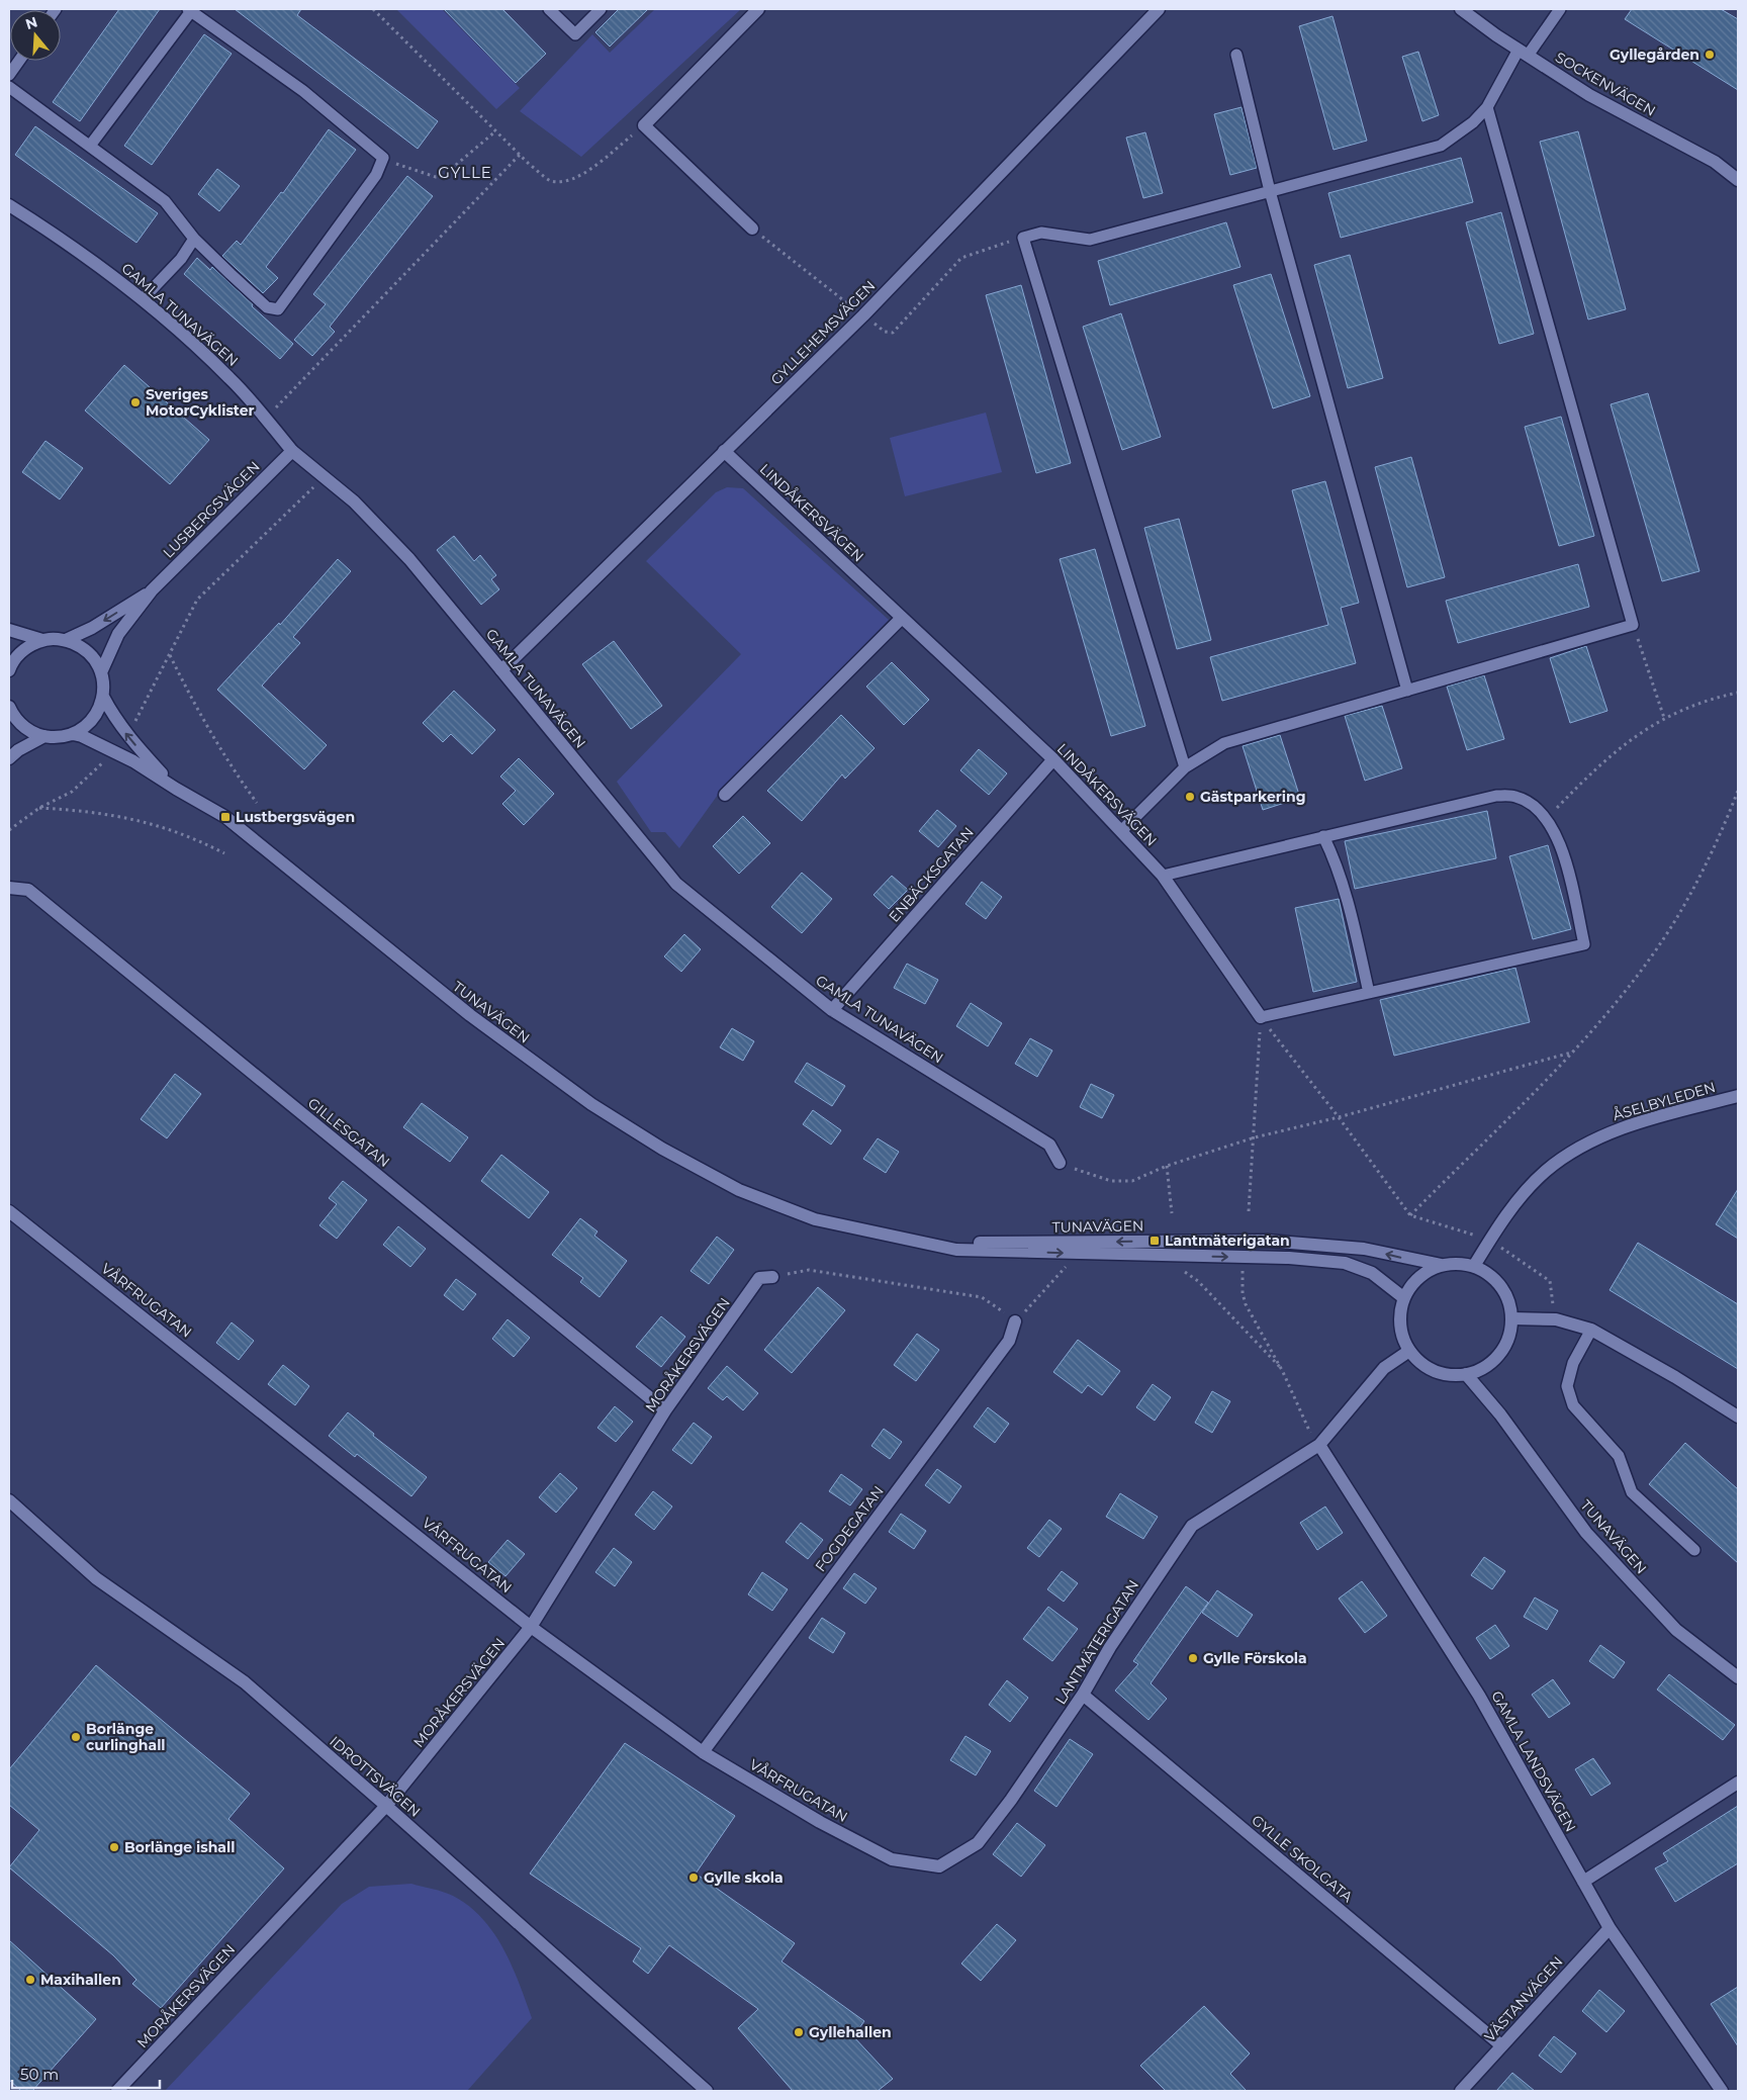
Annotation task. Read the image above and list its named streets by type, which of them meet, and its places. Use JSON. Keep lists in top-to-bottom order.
{
  "streets": {
    "street": [
      "SOCKENVÄGEN",
      "GAMLA TUNAVÄGEN",
      "GYLLEHEMSVÄGEN",
      "LUSBERGSVÄGEN",
      "LINDÅKERSVÄGEN",
      "ENBÄCKSGATAN",
      "TUNAVÄGEN",
      "ÅSELBYLEDEN",
      "GILLESGATAN",
      "VÅRFRUGATAN",
      "MORÅKERSVÄGEN",
      "FOGDEGATAN",
      "LANTMÄTERIGATAN",
      "GAMLA LANDSVÄGEN",
      "IDROTTSVÄGEN",
      "GYLLE SKOLGATA",
      "VÄSTANVÄGEN"
    ]
  },
  "crossings": [
    ["GAMLA TUNAVÄGEN", "GYLLEHEMSVÄGEN"],
    ["GAMLA TUNAVÄGEN", "LUSBERGSVÄGEN"],
    ["GAMLA TUNAVÄGEN", "ENBÄCKSGATAN"],
    ["GYLLEHEMSVÄGEN", "LINDÅKERSVÄGEN"],
    ["LINDÅKERSVÄGEN", "ENBÄCKSGATAN"],
    ["TUNAVÄGEN", "ÅSELBYLEDEN"],
    ["TUNAVÄGEN", "LANTMÄTERIGATAN"],
    ["ÅSELBYLEDEN", "LANTMÄTERIGATAN"],
    ["GILLESGATAN", "MORÅKERSVÄGEN"],
    ["VÅRFRUGATAN", "MORÅKERSVÄGEN"],
    ["VÅRFRUGATAN", "FOGDEGATAN"],
    ["VÅRFRUGATAN", "LANTMÄTERIGATAN"],
    ["MORÅKERSVÄGEN", "IDROTTSVÄGEN"],
    ["LANTMÄTERIGATAN", "GAMLA LANDSVÄGEN"],
    ["LANTMÄTERIGATAN", "GYLLE SKOLGATA"],
    ["GAMLA LANDSVÄGEN", "VÄSTANVÄGEN"],
    ["GYLLE SKOLGATA", "VÄSTANVÄGEN"]
  ],
  "districts": ["GYLLE"],
  "places": {
    "other": [
      "Gyllegården",
      "Sveriges MotorCyklister",
      "Gästparkering",
      "Gylle Förskola",
      "Borlänge curlinghall",
      "Borlänge ishall",
      "Gylle skola",
      "Maxihallen",
      "Gyllehallen"
    ],
    "transit": ["Lustbergsvägen", "Lantmäterigatan"]
  },
  "scale_bar": "50 m",
  "north": "top"
}
